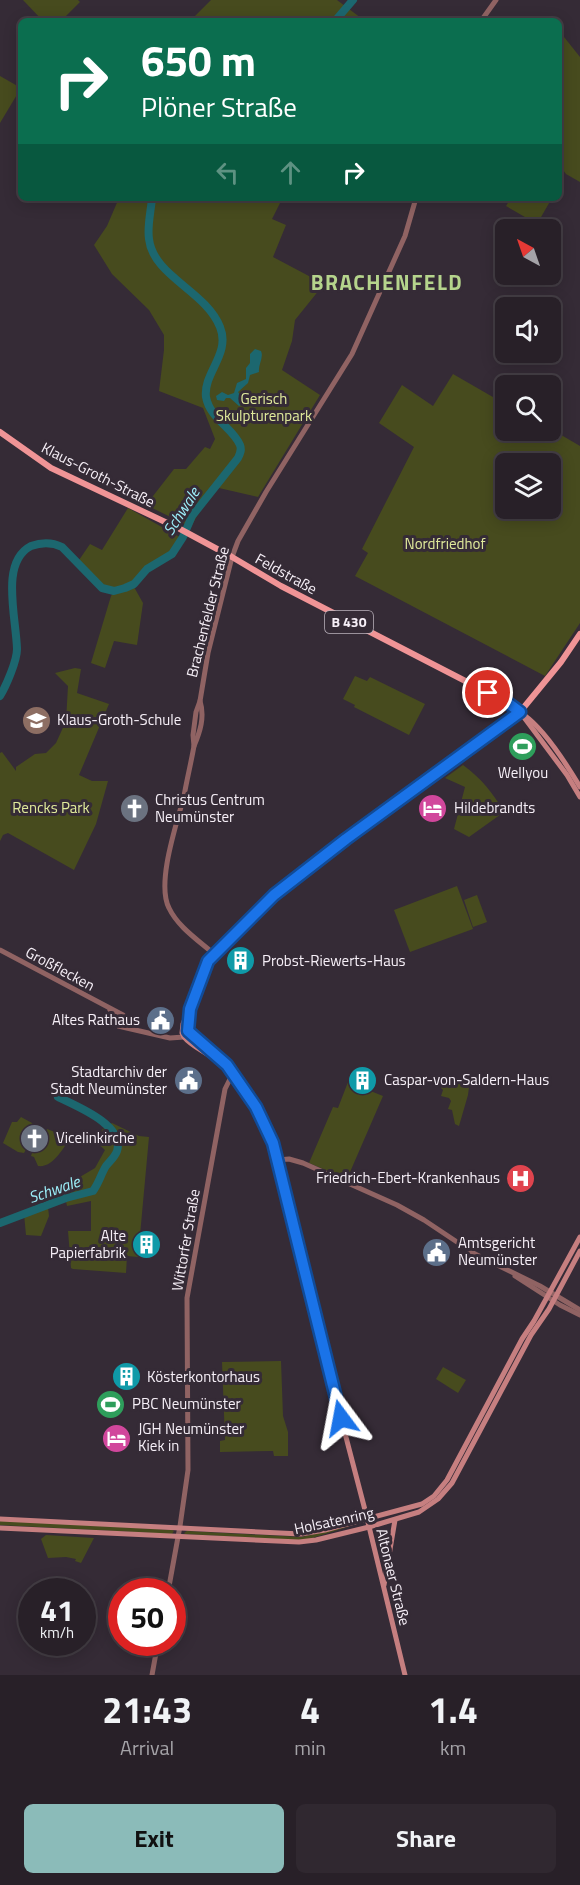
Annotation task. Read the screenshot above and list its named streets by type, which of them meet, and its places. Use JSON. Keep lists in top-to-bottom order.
{
  "streets": {
    "main road": [
      "Klaus-Groth-Straße",
      "Feldstraße",
      "B 430",
      "Holsatenring",
      "Altonaer Straße"
    ],
    "street": ["Brachenfelder Straße", "Großflecken", "Wittorfer Straße"]
  },
  "crossings": [
    ["Klaus-Groth-Straße", "Feldstraße"],
    ["Klaus-Groth-Straße", "Brachenfelder Straße"],
    ["Feldstraße", "Brachenfelder Straße"],
    ["Wittorfer Straße", "Holsatenring"],
    ["Wittorfer Straße", "Altonaer Straße"],
    ["Holsatenring", "Altonaer Straße"]
  ],
  "districts": ["BRACHENFELD"],
  "water": ["Schwale"],
  "parks": ["Gerisch Skulpturenpark", "Nordfriedhof", "Rencks Park"],
  "places": {
    "school or university": ["Klaus-Groth-Schule"],
    "sports": ["Wellyou", "PBC Neumünster"],
    "hotel": ["Hildebrandts", "JGH Neumünster Kiek in"],
    "church": ["Christus Centrum Neumünster", "Vicelinkirche"],
    "building": [
      "Probst-Riewerts-Haus",
      "Caspar-von-Saldern-Haus",
      "Alte Papierfabrik",
      "Kösterkontorhaus"
    ],
    "public building": ["Altes Rathaus", "Stadtarchiv der Stadt Neumünster", "Amtsgericht Neumünster"],
    "hospital": ["Friedrich-Ebert-Krankenhaus"]
  },
  "north": "top left",
  "page": {
    "turn": ["650 m", "Plöner Straße"],
    "speed": "41 km/h",
    "limit": "50",
    "eta": [
      "21:43",
      "Arrival",
      "4",
      "min",
      "1.4",
      "km"
    ],
    "buttons": ["Exit", "Share"]
  }
}
